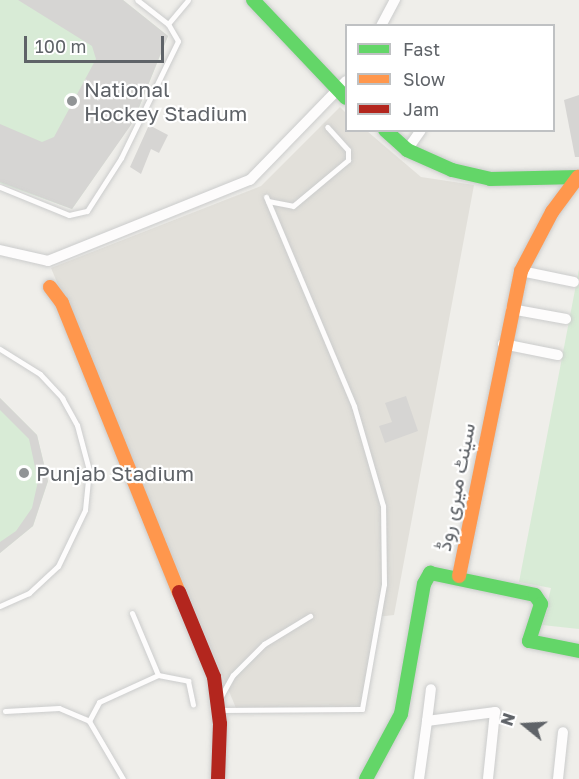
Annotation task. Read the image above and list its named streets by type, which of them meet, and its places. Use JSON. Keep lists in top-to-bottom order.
{
  "streets": {
    "street": ["سینٹ میری روڈ"]
  },
  "places": ["National Hockey Stadium", "Punjab Stadium"],
  "legend": ["Fast", "Slow", "Jam"],
  "scale_bar": "100 m",
  "north": "left"
}
